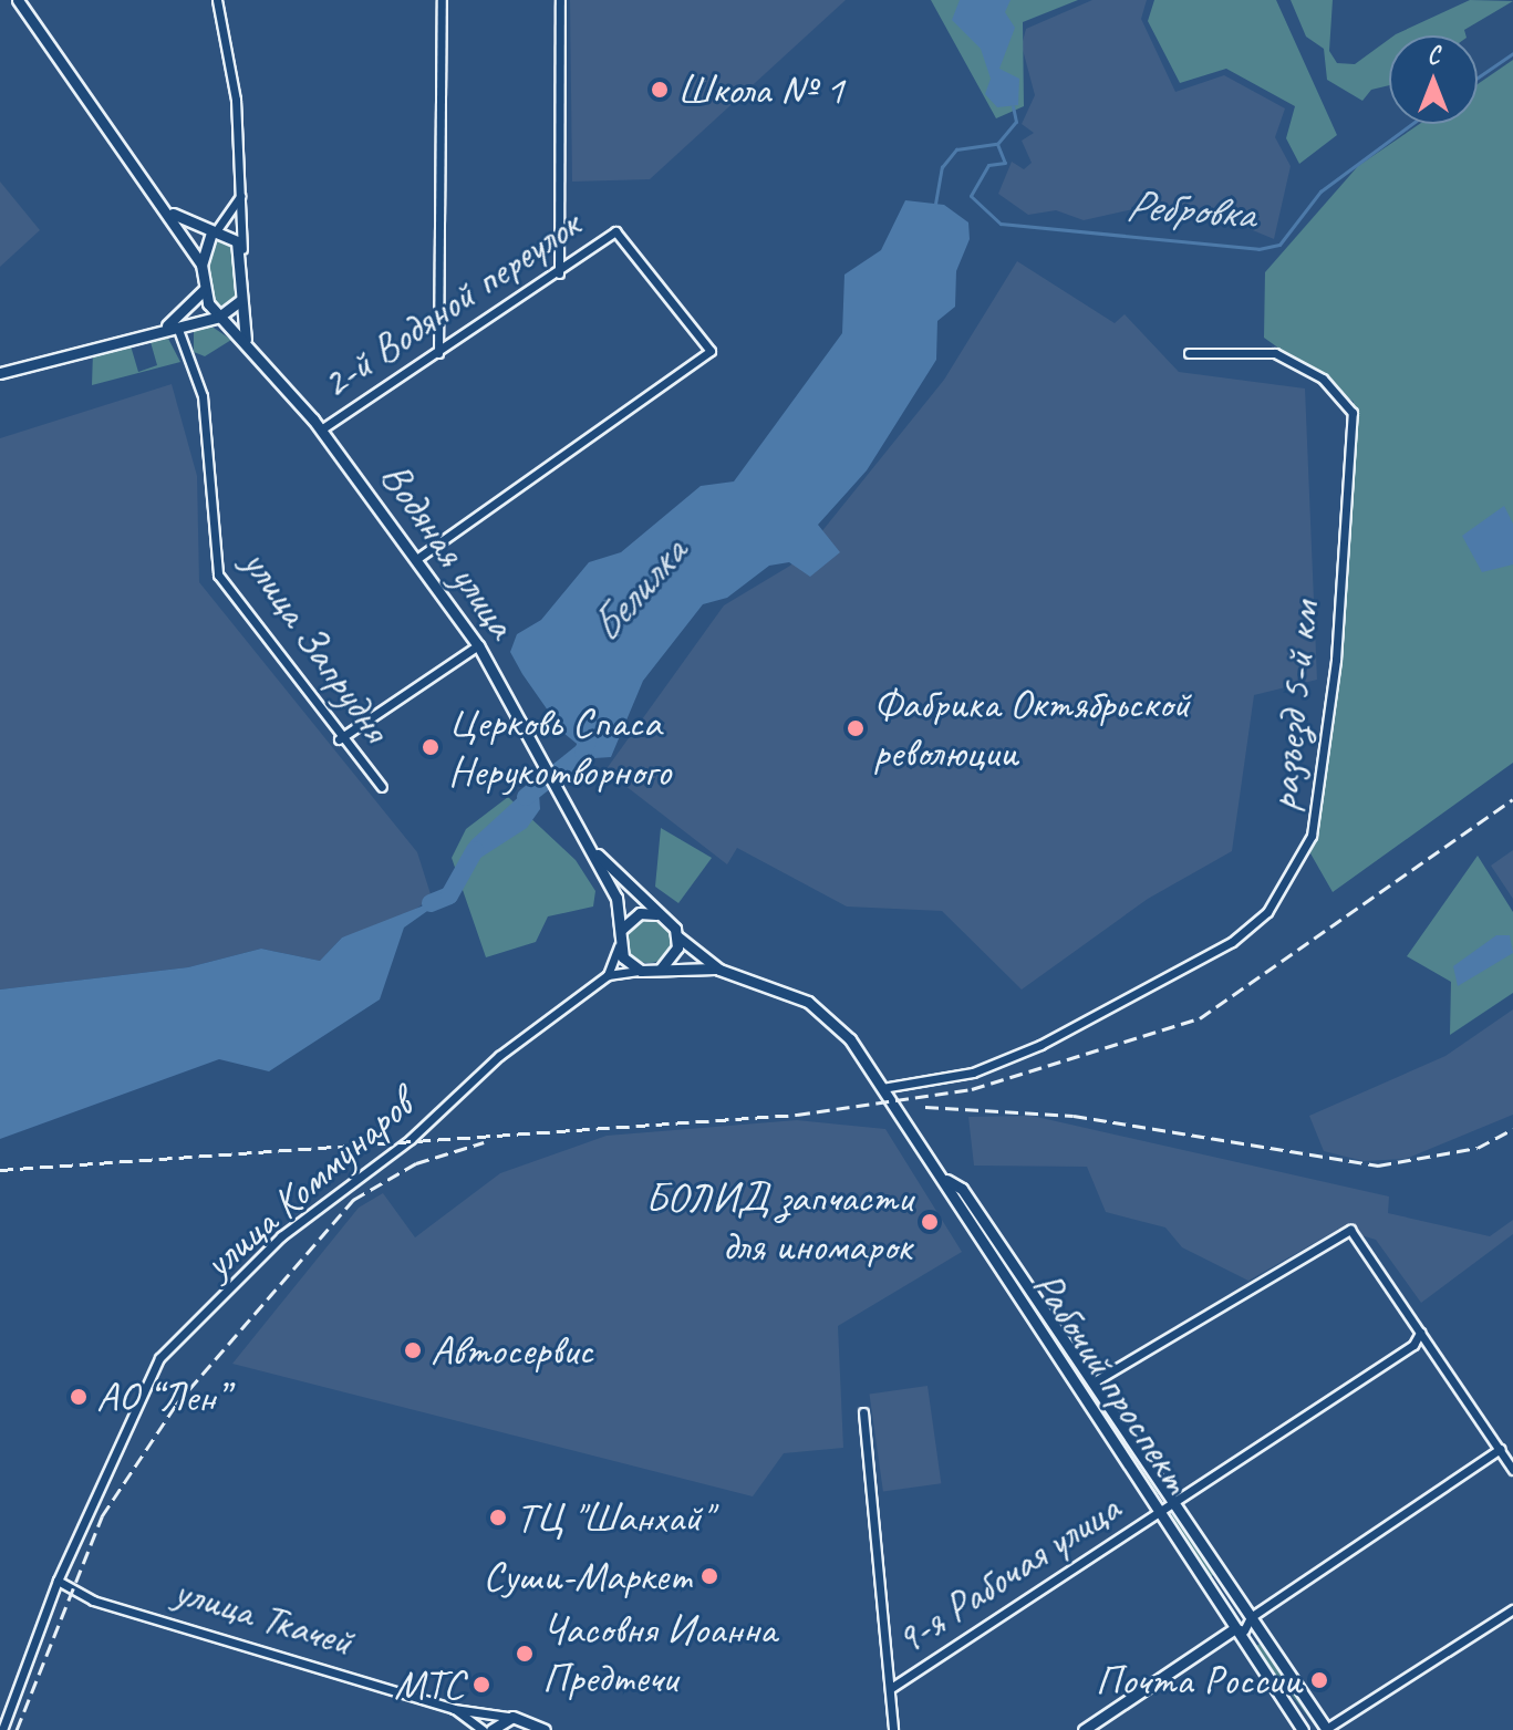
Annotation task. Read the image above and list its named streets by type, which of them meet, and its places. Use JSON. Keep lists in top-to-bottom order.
{
  "streets": {
    "street": [
      "2-й Водяной переулок",
      "Водяная улица",
      "улица Запрудня",
      "разъезд 5-й км",
      "улица Коммунаров",
      "Рабочий проспект",
      "9-я Рабочая улица",
      "улица Ткачей"
    ]
  },
  "crossings": [
    ["2-й Водяной переулок", "Водяная улица"],
    ["разъезд 5-й км", "Рабочий проспект"],
    ["улица Коммунаров", "улица Ткачей"],
    ["Рабочий проспект", "9-я Рабочая улица"]
  ],
  "water": ["Ребровка", "Белилка"],
  "places": [
    "Школа № 1",
    "Фабрика Октябрьской революции",
    "Церковь Спаса Нерукотворного",
    "БОЛИД запчасти для иномарок",
    "Автосервис",
    "АО “Лен”",
    "ТЦ \"Шанхай\"",
    "Суши-Маркет",
    "Часовня Иоанна Предтечи",
    "Почта России",
    "МТС"
  ],
  "north": "top"
}
